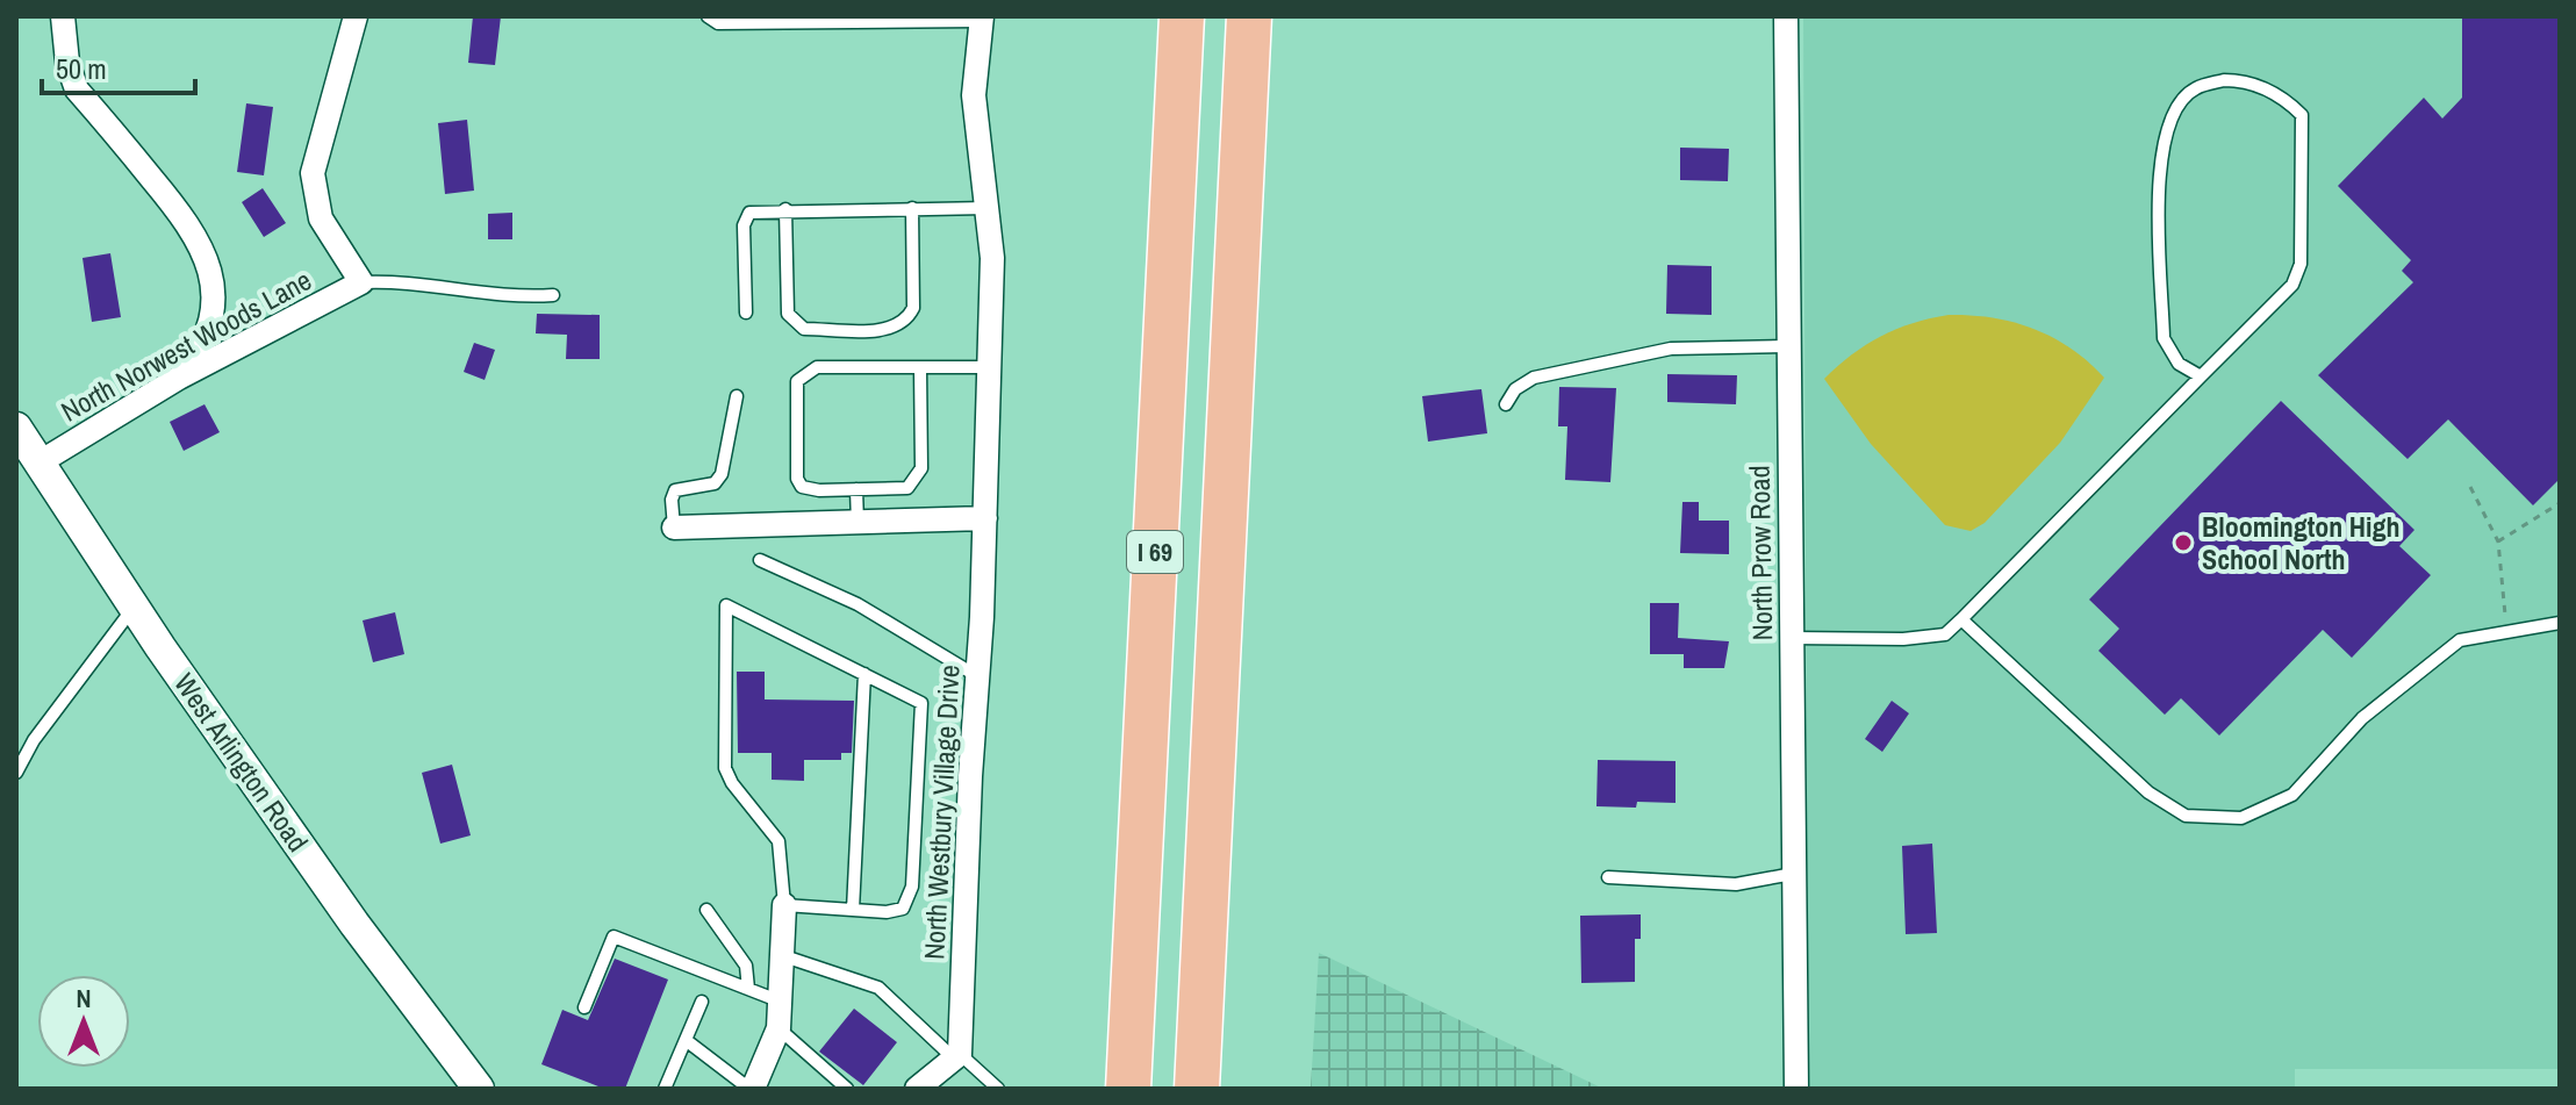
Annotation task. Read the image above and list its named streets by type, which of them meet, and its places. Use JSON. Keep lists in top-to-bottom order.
{
  "streets": {
    "highway": ["I 69"],
    "street": [
      "North Norwest Woods Lane",
      "North Prow Road",
      "West Arlington Road",
      "North Westbury Village Drive"
    ]
  },
  "crossings": [
    ["North Norwest Woods Lane", "West Arlington Road"]
  ],
  "places": ["Bloomington High School North"],
  "scale_bar": "50 m",
  "north": "top"
}
